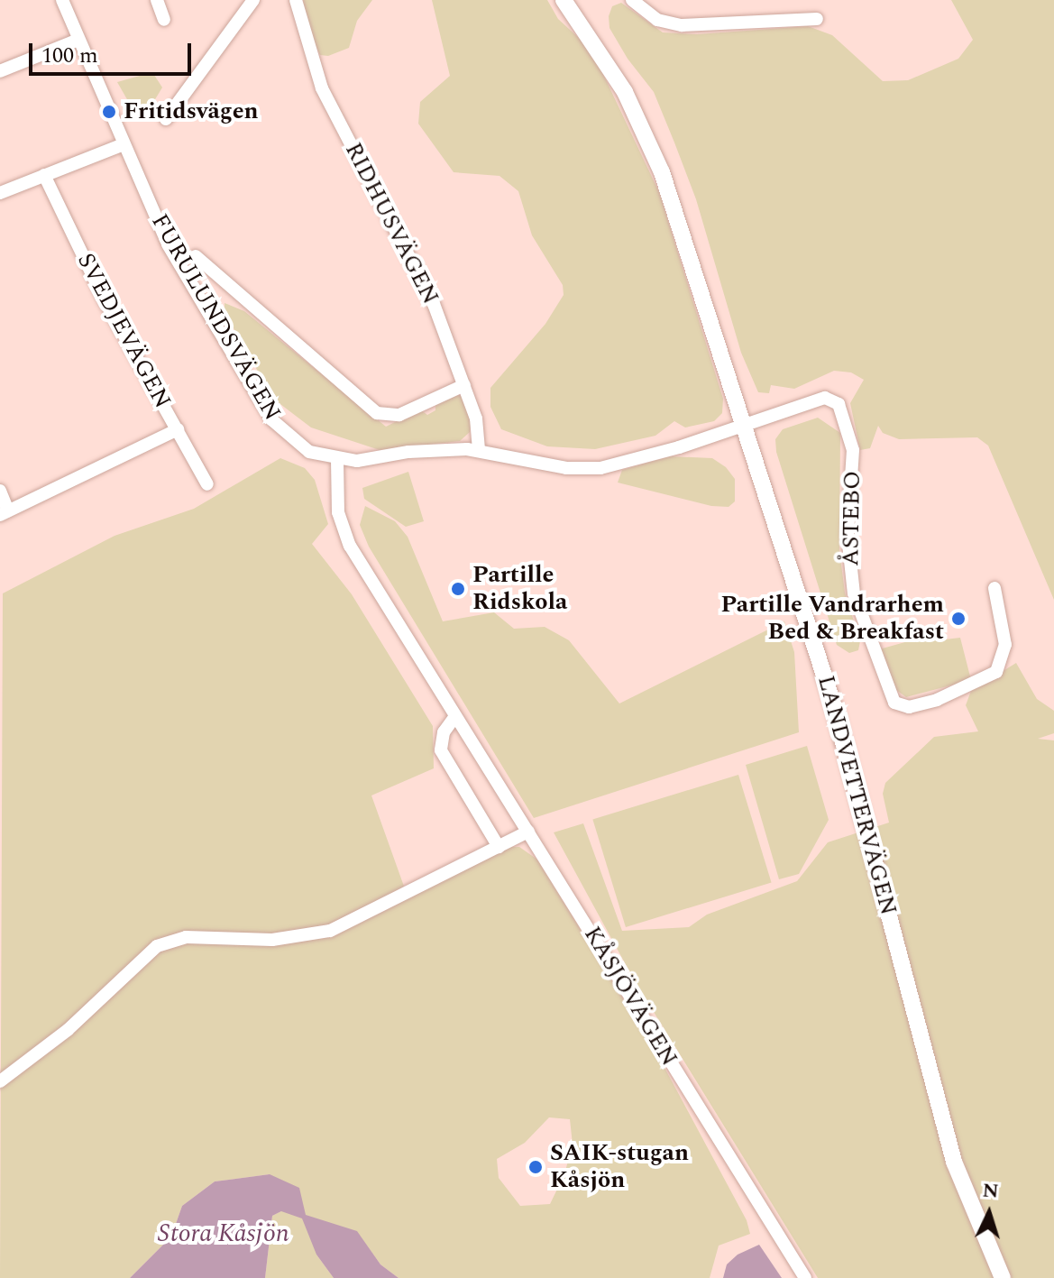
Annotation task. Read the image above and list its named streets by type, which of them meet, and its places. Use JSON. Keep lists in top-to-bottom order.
{
  "streets": {
    "street": [
      "RIDHUSVÄGEN",
      "FURULUNDSVÄGEN",
      "SVEDJEVÄGEN",
      "ÅSTEBO",
      "LANDVETTERVÄGEN",
      "KÅSJÖVÄGEN"
    ]
  },
  "crossings": [
    ["RIDHUSVÄGEN", "FURULUNDSVÄGEN"],
    ["FURULUNDSVÄGEN", "ÅSTEBO"],
    ["FURULUNDSVÄGEN", "LANDVETTERVÄGEN"],
    ["FURULUNDSVÄGEN", "KÅSJÖVÄGEN"],
    ["ÅSTEBO", "LANDVETTERVÄGEN"]
  ],
  "water": ["Stora Kåsjön"],
  "places": [
    "Fritidsvägen",
    "Partille Ridskola",
    "Partille Vandrarhem Bed & Breakfast",
    "SAIK-stugan Kåsjön"
  ],
  "scale_bar": "100 m",
  "north": "top"
}
